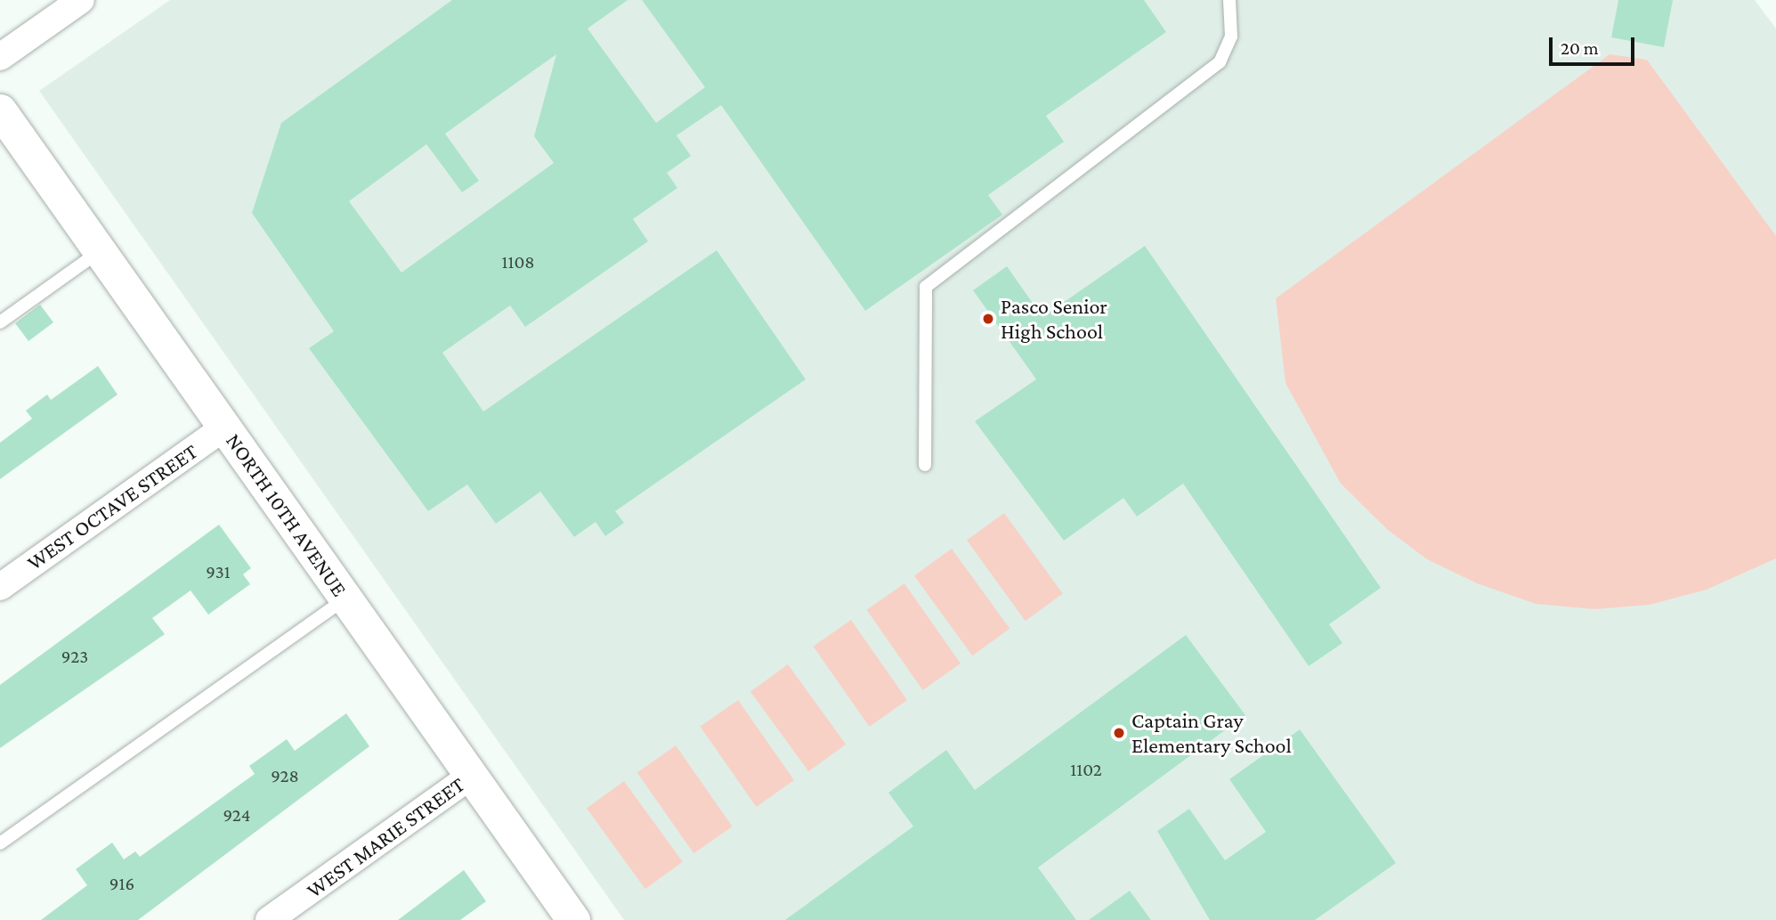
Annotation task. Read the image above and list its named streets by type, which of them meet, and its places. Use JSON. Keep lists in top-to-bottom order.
{
  "streets": {
    "street": ["WEST OCTAVE STREET", "NORTH 10TH AVENUE", "WEST MARIE STREET"]
  },
  "crossings": [
    ["WEST OCTAVE STREET", "NORTH 10TH AVENUE"],
    ["NORTH 10TH AVENUE", "WEST MARIE STREET"]
  ],
  "places": ["Pasco Senior High School", "Captain Gray Elementary School"],
  "house_numbers": [
    "1108",
    "931",
    "923",
    "1102",
    "928",
    "924",
    "916"
  ],
  "scale_bar": "20 m"
}
